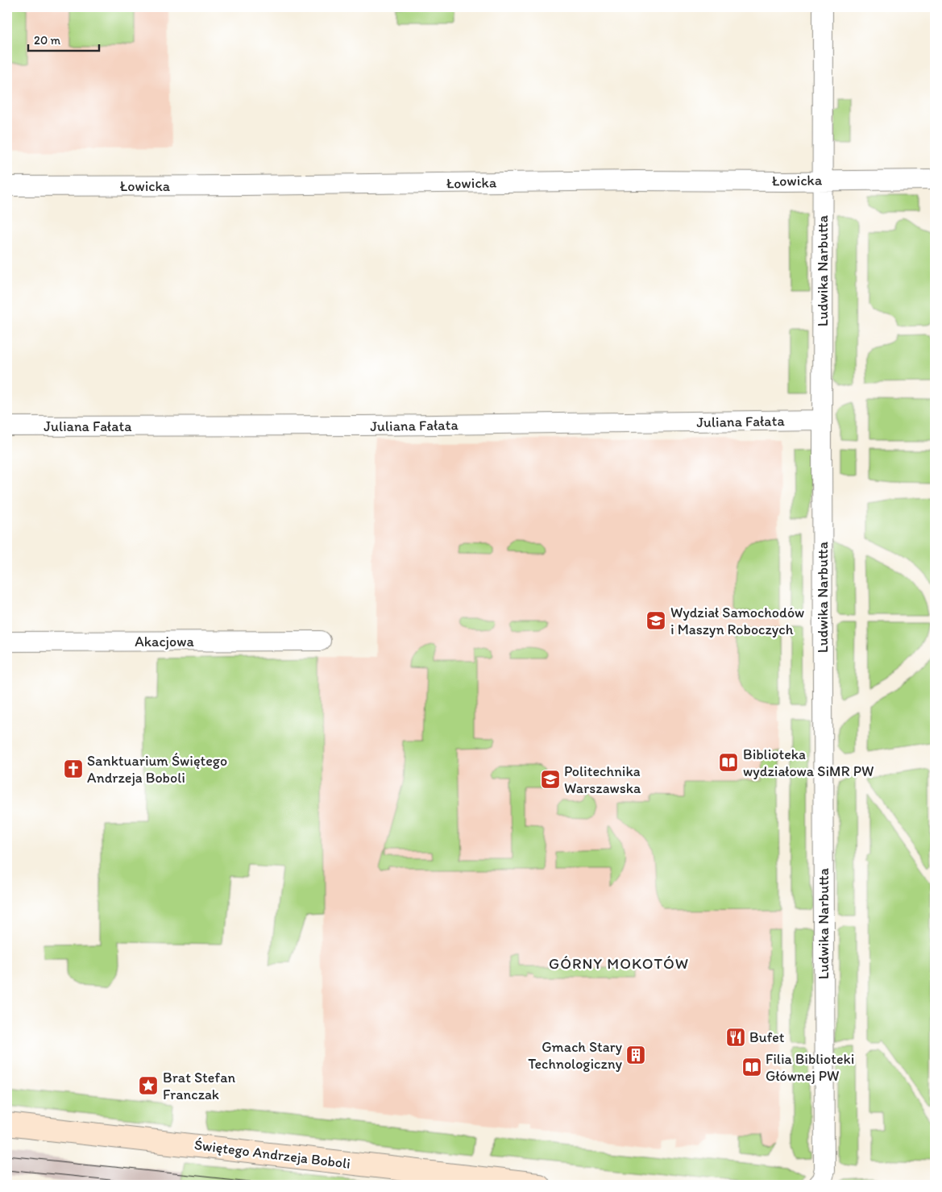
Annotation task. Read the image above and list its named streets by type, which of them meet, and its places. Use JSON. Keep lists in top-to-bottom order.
{
  "streets": {
    "main road": ["Świętego Andrzeja Boboli"],
    "street": [
      "Łowicka",
      "Ludwika Narbutta",
      "Juliana Fałata",
      "Akacjowa"
    ]
  },
  "crossings": [
    ["Łowicka", "Ludwika Narbutta"],
    ["Ludwika Narbutta", "Juliana Fałata"]
  ],
  "districts": ["GÓRNY MOKOTÓW"],
  "places": {
    "school or university": ["Wydział Samochodów i Maszyn Roboczych", "Politechnika Warszawska"],
    "library": ["Biblioteka wydziałowa SiMR PW", "Filia Biblioteki Głównej PW"],
    "church": ["Sanktuarium Świętego Andrzeja Boboli"],
    "restaurant": ["Bufet"],
    "building": ["Gmach Stary Technologiczny"],
    "place": ["Brat Stefan Franczak"]
  },
  "scale_bar": "20 m"
}
